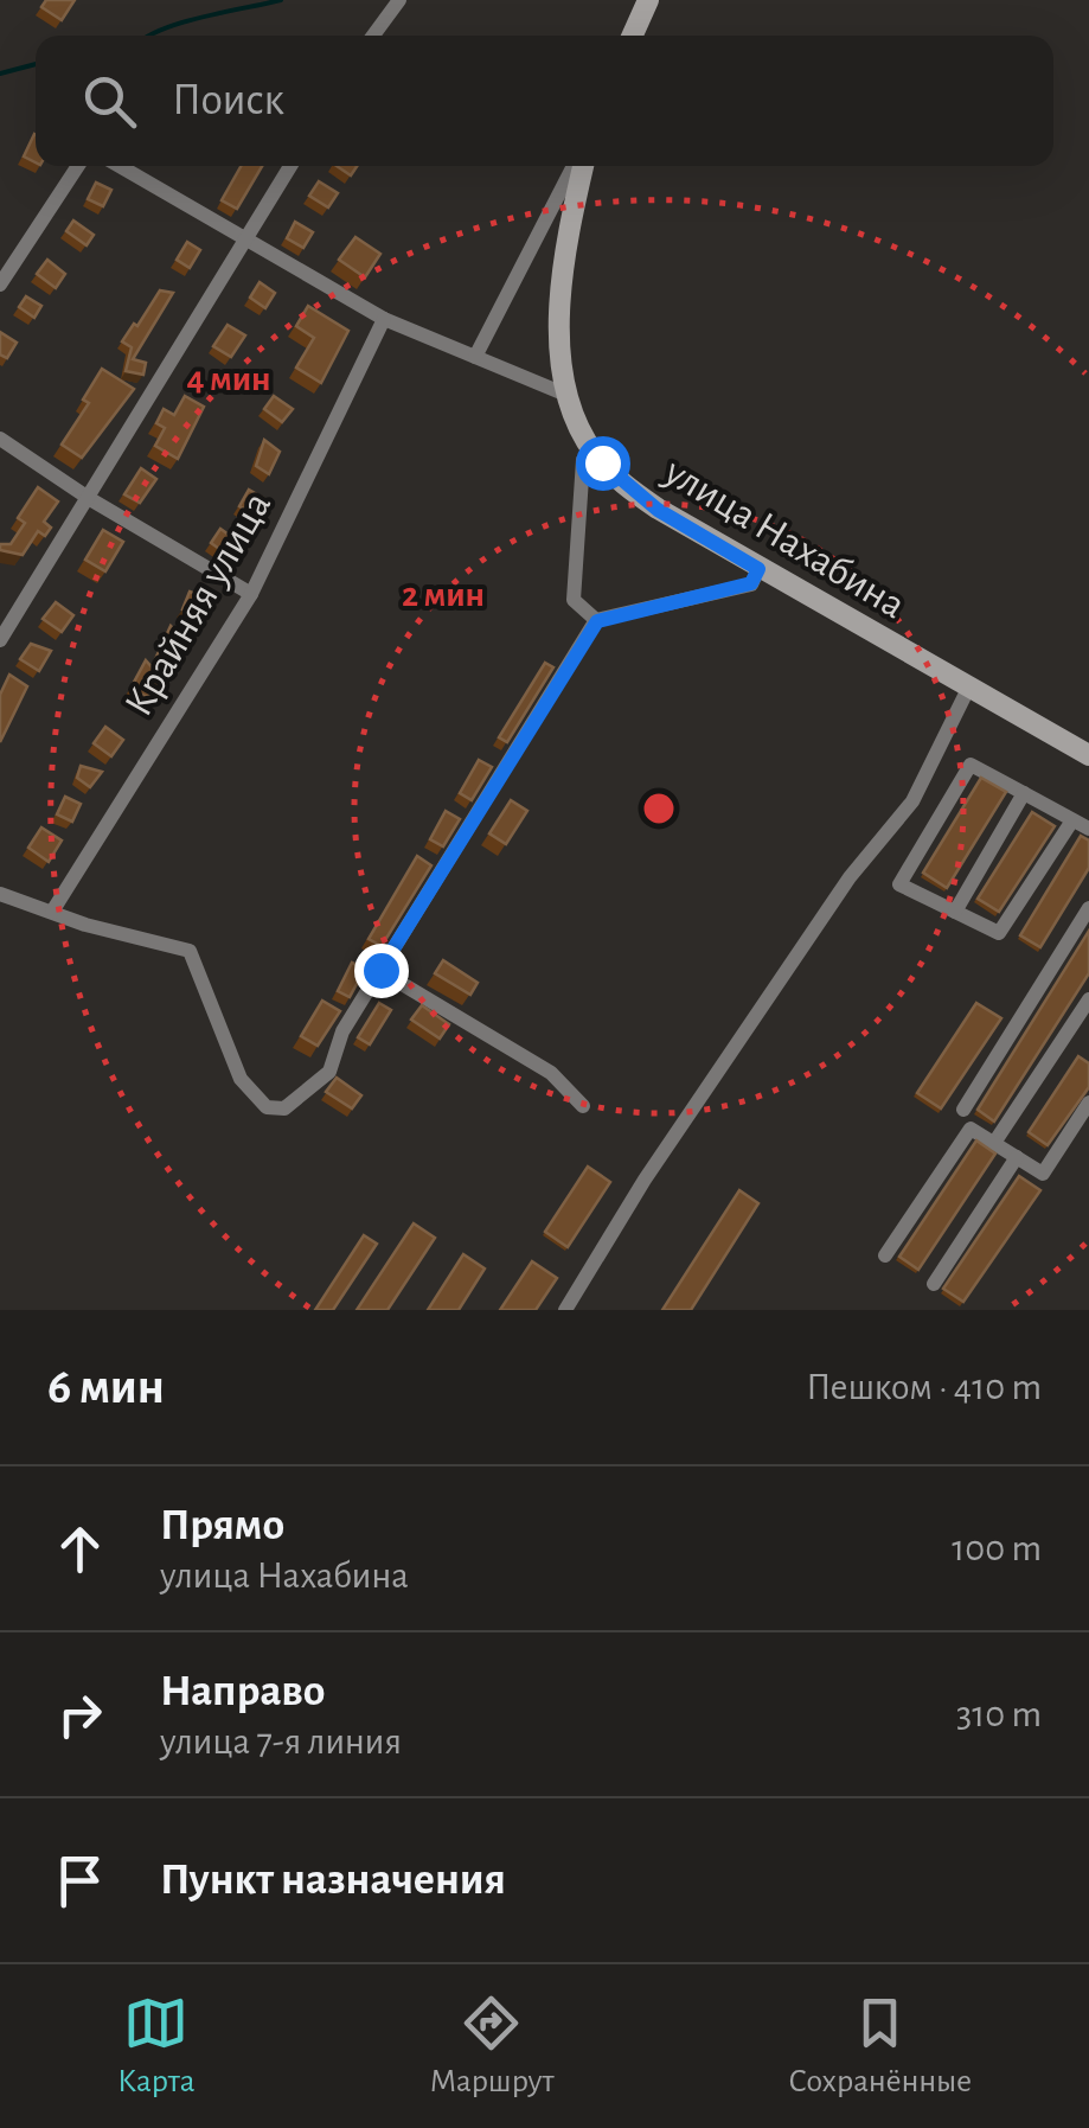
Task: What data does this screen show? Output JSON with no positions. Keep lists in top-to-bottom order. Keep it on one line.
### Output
{"streets":{"main road":["улица Нахабина"],"street":["Крайняя улица"]},"page":{"search":"Поиск","heading":["6 мин","Пешком · 410 m"],"list":[["Прямо","улица Нахабина","100 m"],["Направо","улица 7-я линия","310 m"],"Пункт назначения"],"nav":["Карта","Маршрут","Сохранённые"]},"rings":["4 мин","2 мин"]}
